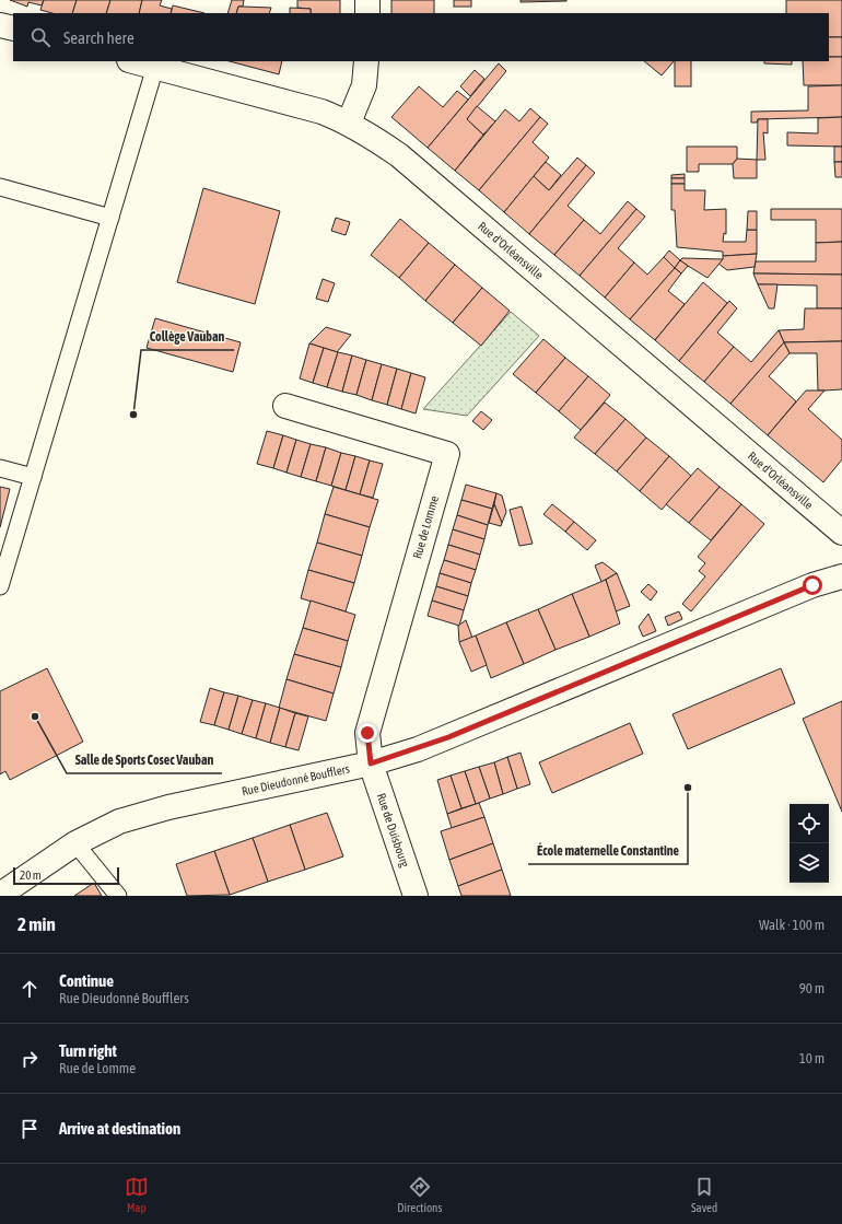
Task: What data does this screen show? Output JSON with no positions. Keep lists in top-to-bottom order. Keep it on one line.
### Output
{"streets":{"street":["Rue d'Orléansville","Rue de Lomme","Rue Dieudonné Boufflers","Rue de Duisbourg"]},"crossings":[["Rue de Lomme","Rue Dieudonné Boufflers"],["Rue de Lomme","Rue de Duisbourg"],["Rue Dieudonné Boufflers","Rue de Duisbourg"]],"places":["Collège Vauban","Salle de Sports Cosec Vauban","École maternelle Constantine"],"scale_bar":"20 m","page":{"search":"Search here","scale":"20 m","heading":["2 min","Walk · 100 m"],"list":[["Continue","Rue Dieudonné Boufflers","90 m"],["Turn right","Rue de Lomme","10 m"],"Arrive at destination"],"nav":["Map","Directions","Saved"]}}
